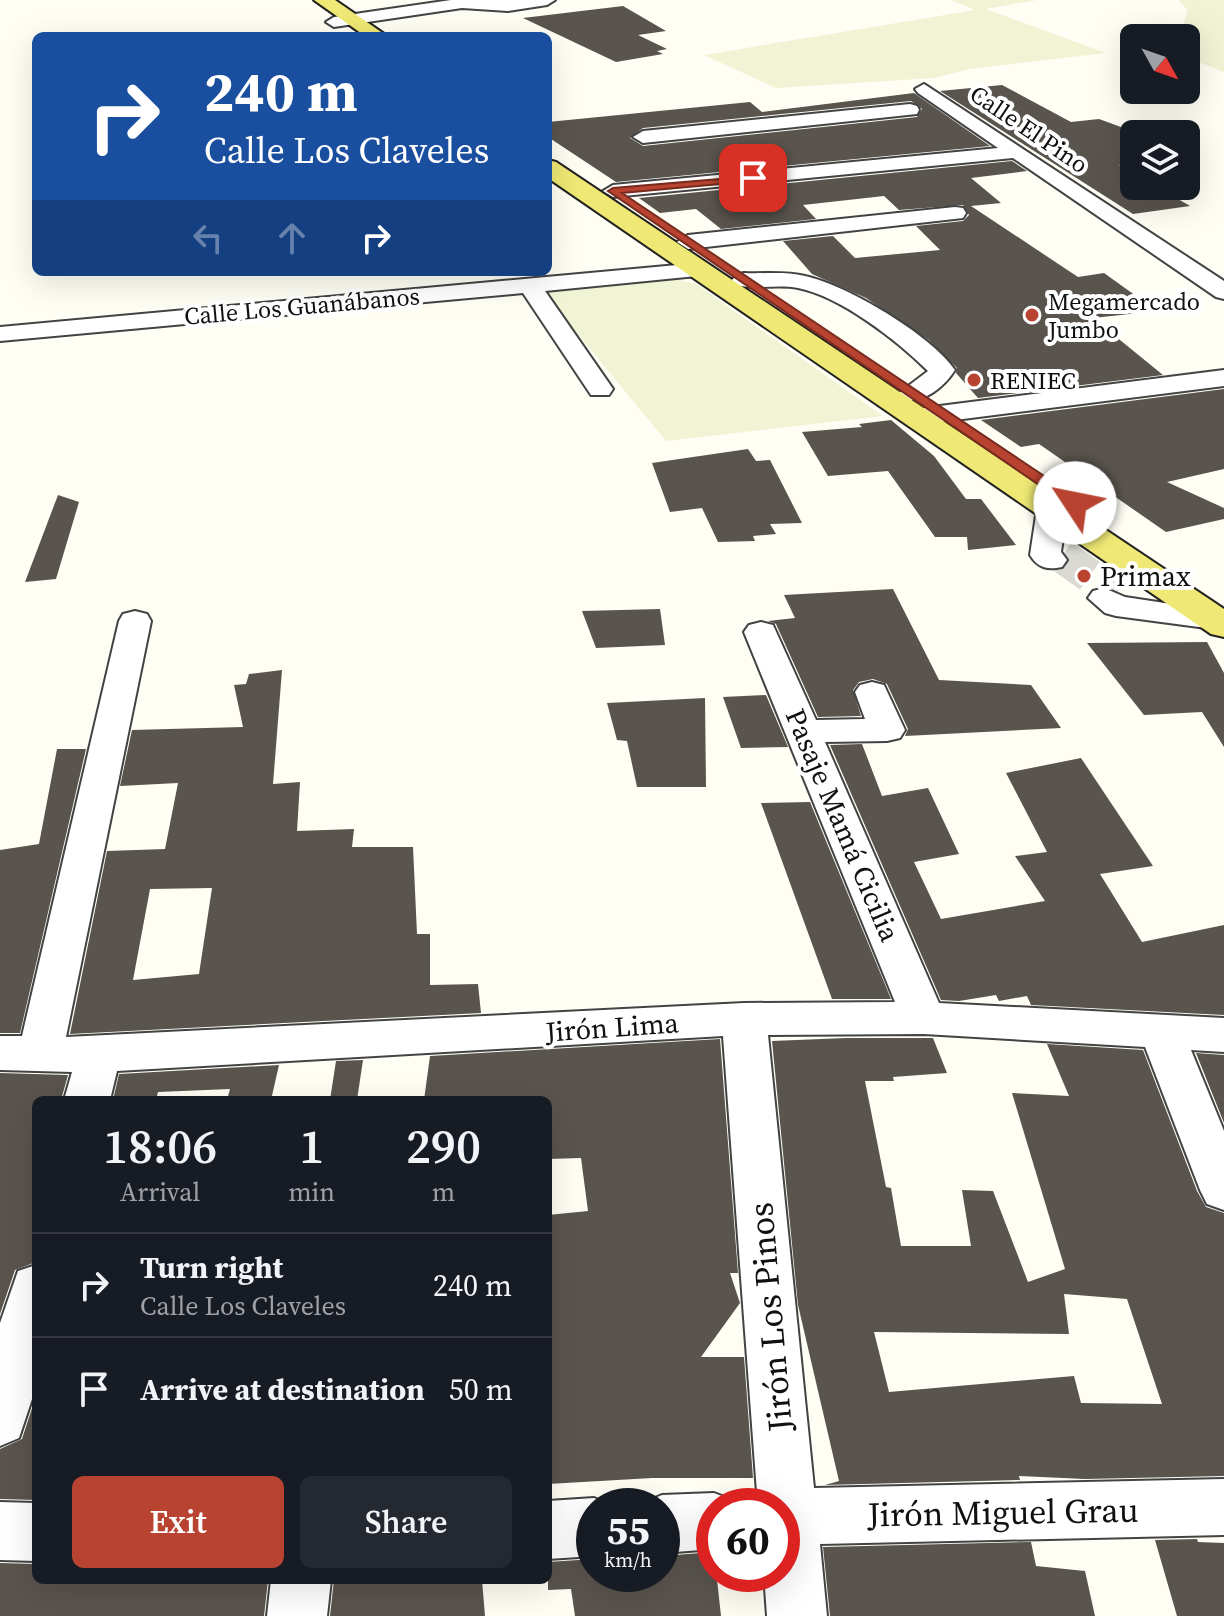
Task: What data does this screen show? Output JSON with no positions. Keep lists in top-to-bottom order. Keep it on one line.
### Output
{"streets":{"street":["Calle El Pino","Calle Los Guanábanos","Pasaje Mamá Cicilia","Jirón Lima","Jirón Los Pinos","Jirón Miguel Grau"]},"crossings":[["Pasaje Mamá Cicilia","Jirón Lima"],["Jirón Lima","Jirón Los Pinos"]],"places":["Megamercado Jumbo","RENIEC","Primax"],"north":"bottom right","page":{"turn":["240 m","Calle Los Claveles"],"eta":["18:06","Arrival","1","min","290","m"],"list":[{"name":"Turn right","note":"Calle Los Claveles","value":"240 m"},{"name":"Arrive at destination","value":"50 m"}],"buttons":["Exit","Share"],"speed":"55 km/h","limit":"60"}}
